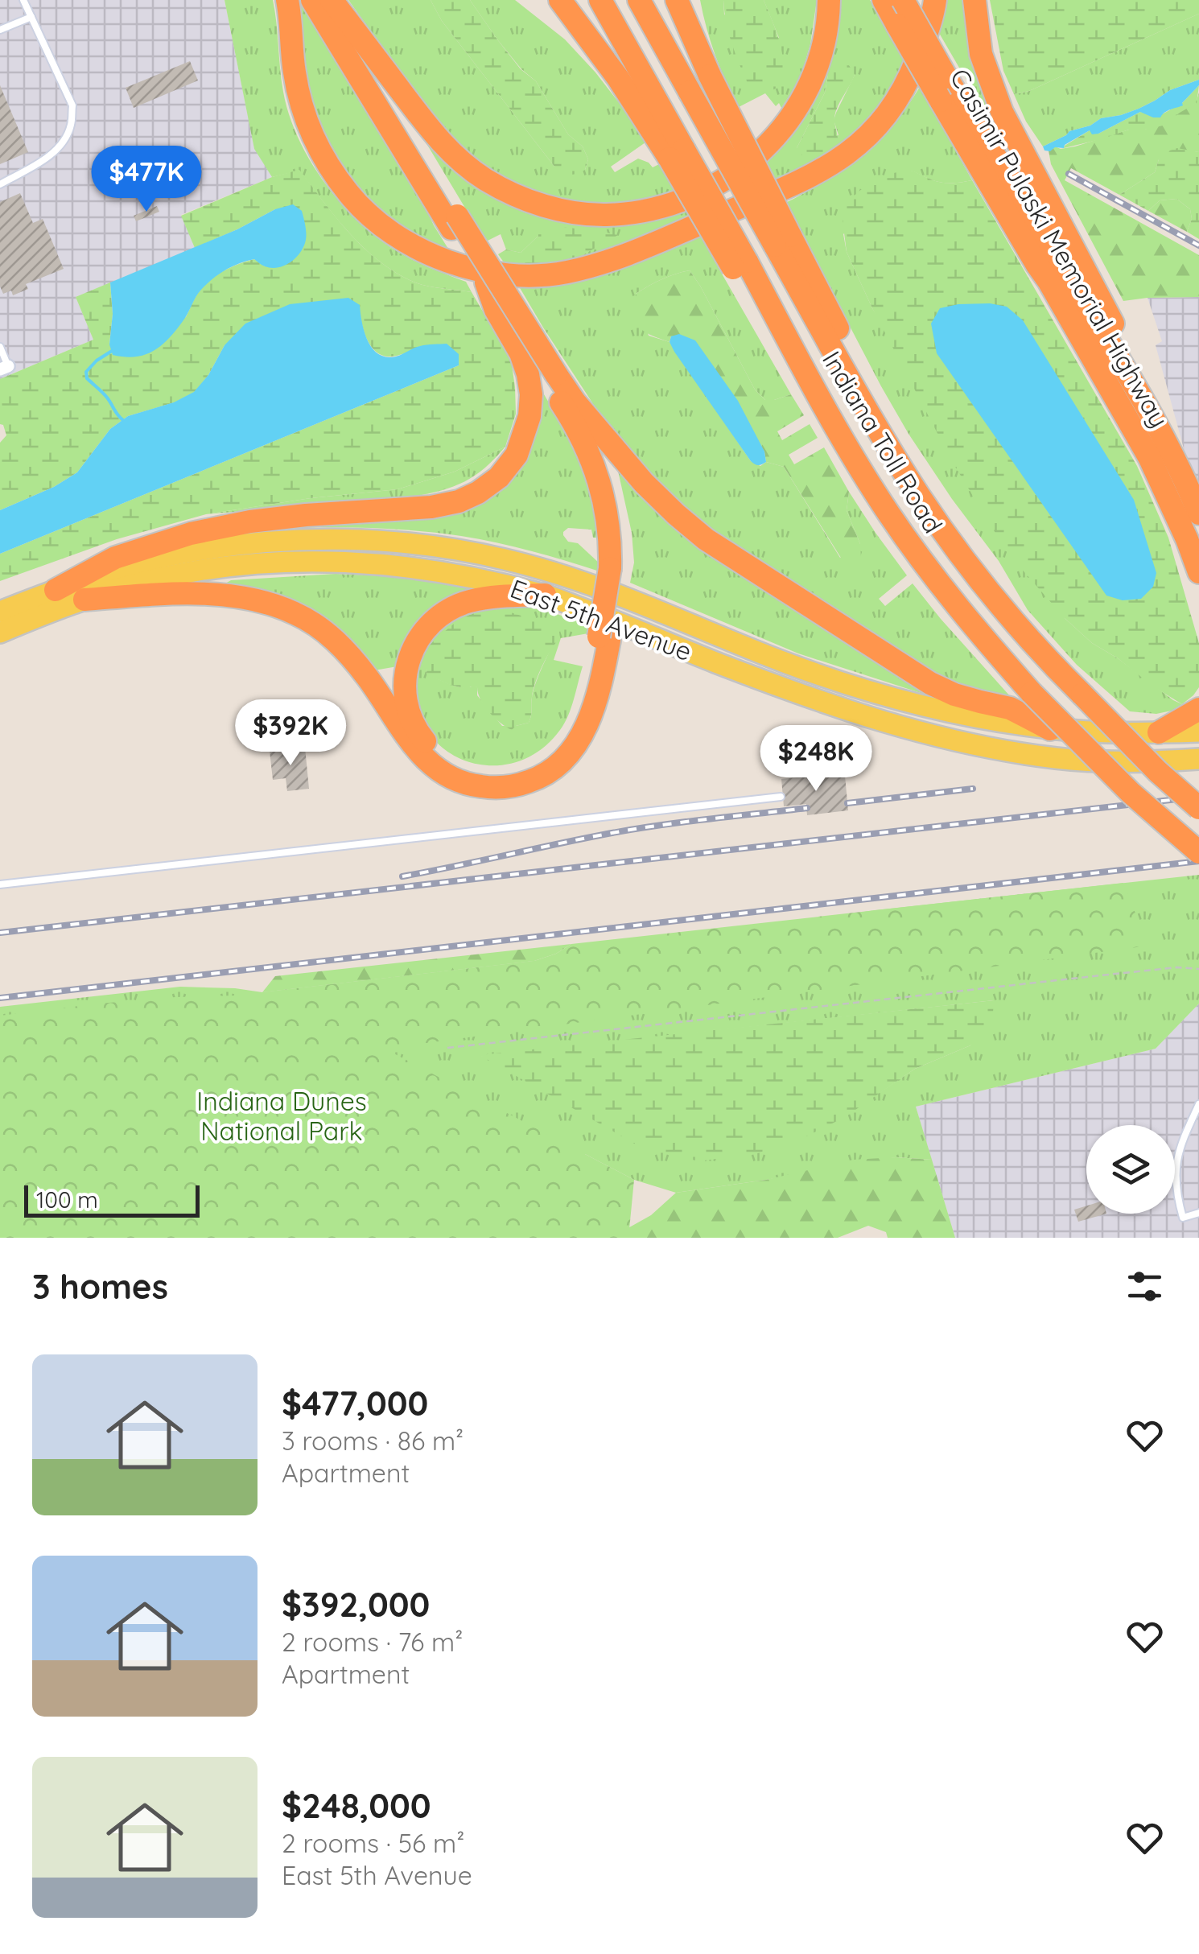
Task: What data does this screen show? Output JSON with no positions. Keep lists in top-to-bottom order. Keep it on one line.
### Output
{"streets":{"highway":["Casimir Pulaski Memorial Highway","Indiana Toll Road"],"main road":["East 5th Avenue"]},"parks":["Indiana Dunes National Park"],"scale_bar":"100 m","page":{"price":["$477K","$392K","$248K"],"scale":"100 m","heading":"3 homes","list":[{"name":"$477,000","note":"3 rooms · 86 m² · Apartment"},{"name":"$392,000","note":"2 rooms · 76 m² · Apartment"},{"name":"$248,000","note":"2 rooms · 56 m² · East 5th Avenue"}]}}
